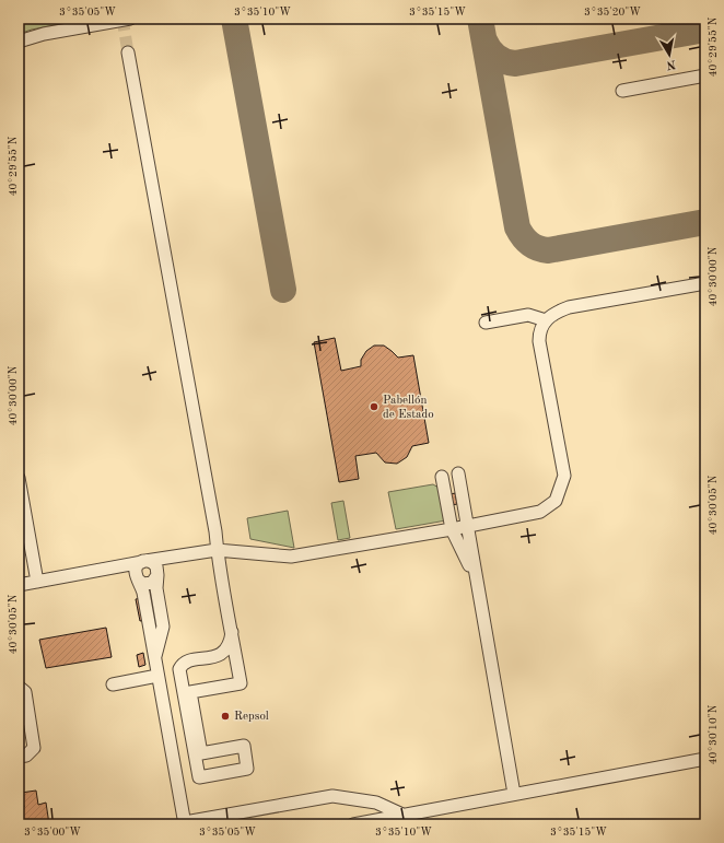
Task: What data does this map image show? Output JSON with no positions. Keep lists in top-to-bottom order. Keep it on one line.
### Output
{"places":["Pabellón de Estado","Repsol"],"north":"bottom","coordinates":["3°35'05\"W","3°35'10\"W","3°35'15\"W","3°35'20\"W","40°29'55\"N","40°30'00\"N","40°30'05\"N","40°30'10\"N","3°35'00\"W"]}
